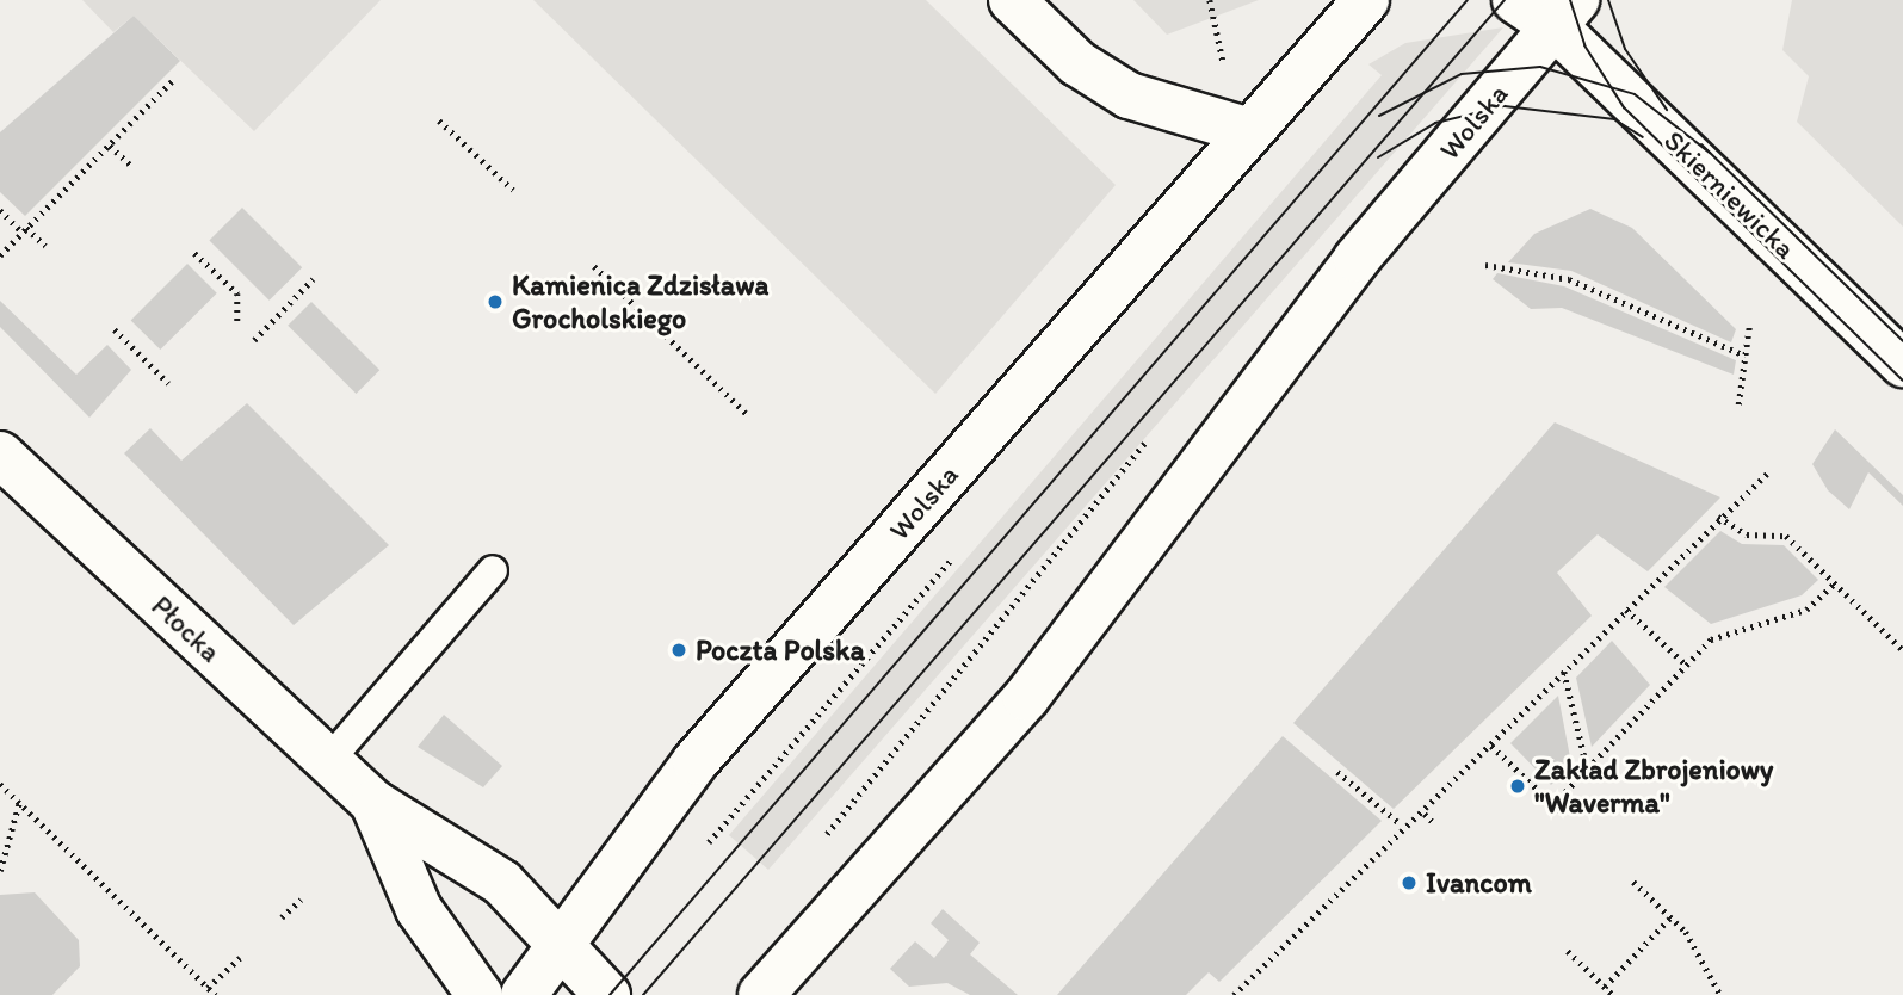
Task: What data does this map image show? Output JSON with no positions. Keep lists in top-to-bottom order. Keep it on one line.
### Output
{"streets":{"main road":["Wolska","Skierniewicka","Płocka"]},"crossings":[["Wolska","Skierniewicka"],["Wolska","Płocka"]],"places":["Kamienica Zdzisława Grocholskiego","Poczta Polska","Zakład Zbrojeniowy \"Waverma\"","Ivancom"]}
